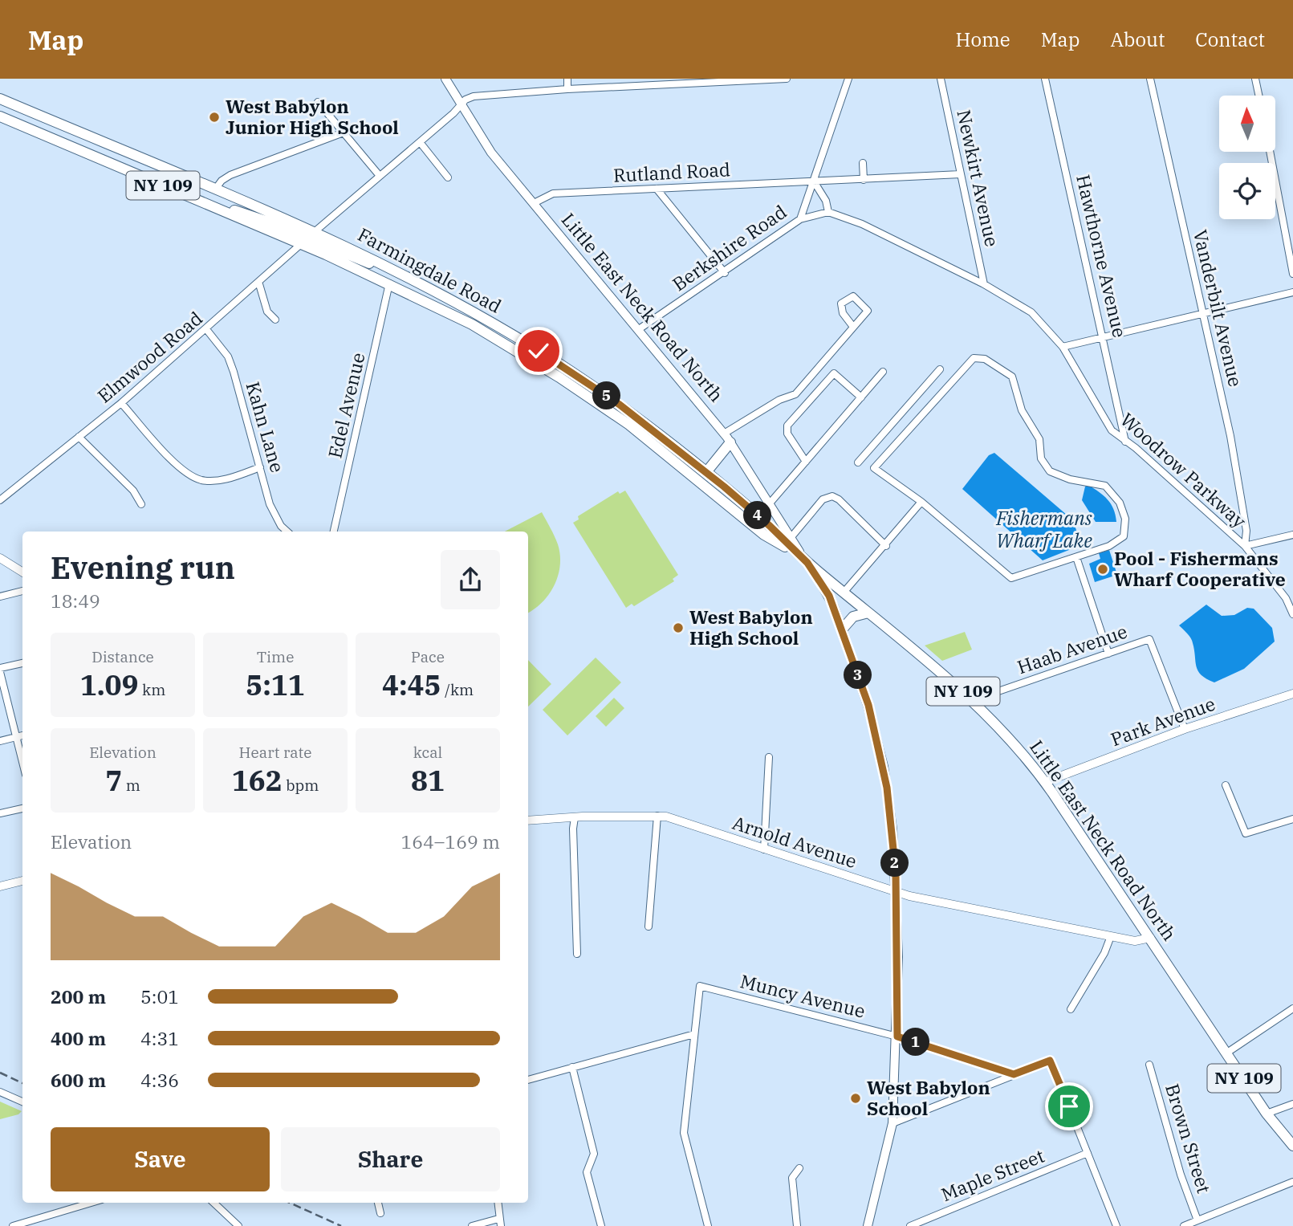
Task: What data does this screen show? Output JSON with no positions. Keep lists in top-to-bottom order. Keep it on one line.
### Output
{"streets":{"main road":["NY 109","Farmingdale Road","Little East Neck Road North"],"street":["Rutland Road","Newkirt Avenue","Berkshire Road","Hawthorne Avenue","Vanderbilt Avenue","Elmwood Road","Edel Avenue","Kahn Lane","Woodrow Parkway","Haab Avenue","Park Avenue","Arnold Avenue","Muncy Avenue","Brown Street","Maple Street"]},"crossings":[["Rutland Road","Newkirt Avenue"],["Rutland Road","Berkshire Road"],["Rutland Road","Little East Neck Road North"],["Newkirt Avenue","Woodrow Parkway"],["NY 109","Farmingdale Road"],["NY 109","Little East Neck Road North"],["NY 109","Elmwood Road"],["Berkshire Road","Little East Neck Road North"],["Hawthorne Avenue","Woodrow Parkway"],["Farmingdale Road","Little East Neck Road North"],["Farmingdale Road","Elmwood Road"],["Farmingdale Road","Edel Avenue"],["Little East Neck Road North","Elmwood Road"],["Little East Neck Road North","Haab Avenue"],["Little East Neck Road North","Park Avenue"],["Little East Neck Road North","Arnold Avenue"],["Little East Neck Road North","Muncy Avenue"],["Vanderbilt Avenue","Woodrow Parkway"],["Elmwood Road","Kahn Lane"],["Haab Avenue","Park Avenue"]],"water":["Fishermans Wharf Lake"],"places":["West Babylon Junior High School","Pool - Fishermans Wharf Cooperative","West Babylon High School","West Babylon School"],"north":"top","page":{"header":"Map","nav":["Home","Map","About","Contact"],"pins":["5","4","3","2","1"],"heading":["Evening run","18:49"],"stats":[["Distance","1.09 km"],["Time","5:11"],["Pace","4:45 /km"],["Elevation","7 m"],["Heart rate","162 bpm"],["kcal","81"]],"chart":["Elevation","164–169 m"],"list":[{"name":"200 m","note":"5:01"},{"name":"400 m","note":"4:31"},{"name":"600 m","note":"4:36"}],"buttons":["Save","Share"]}}
